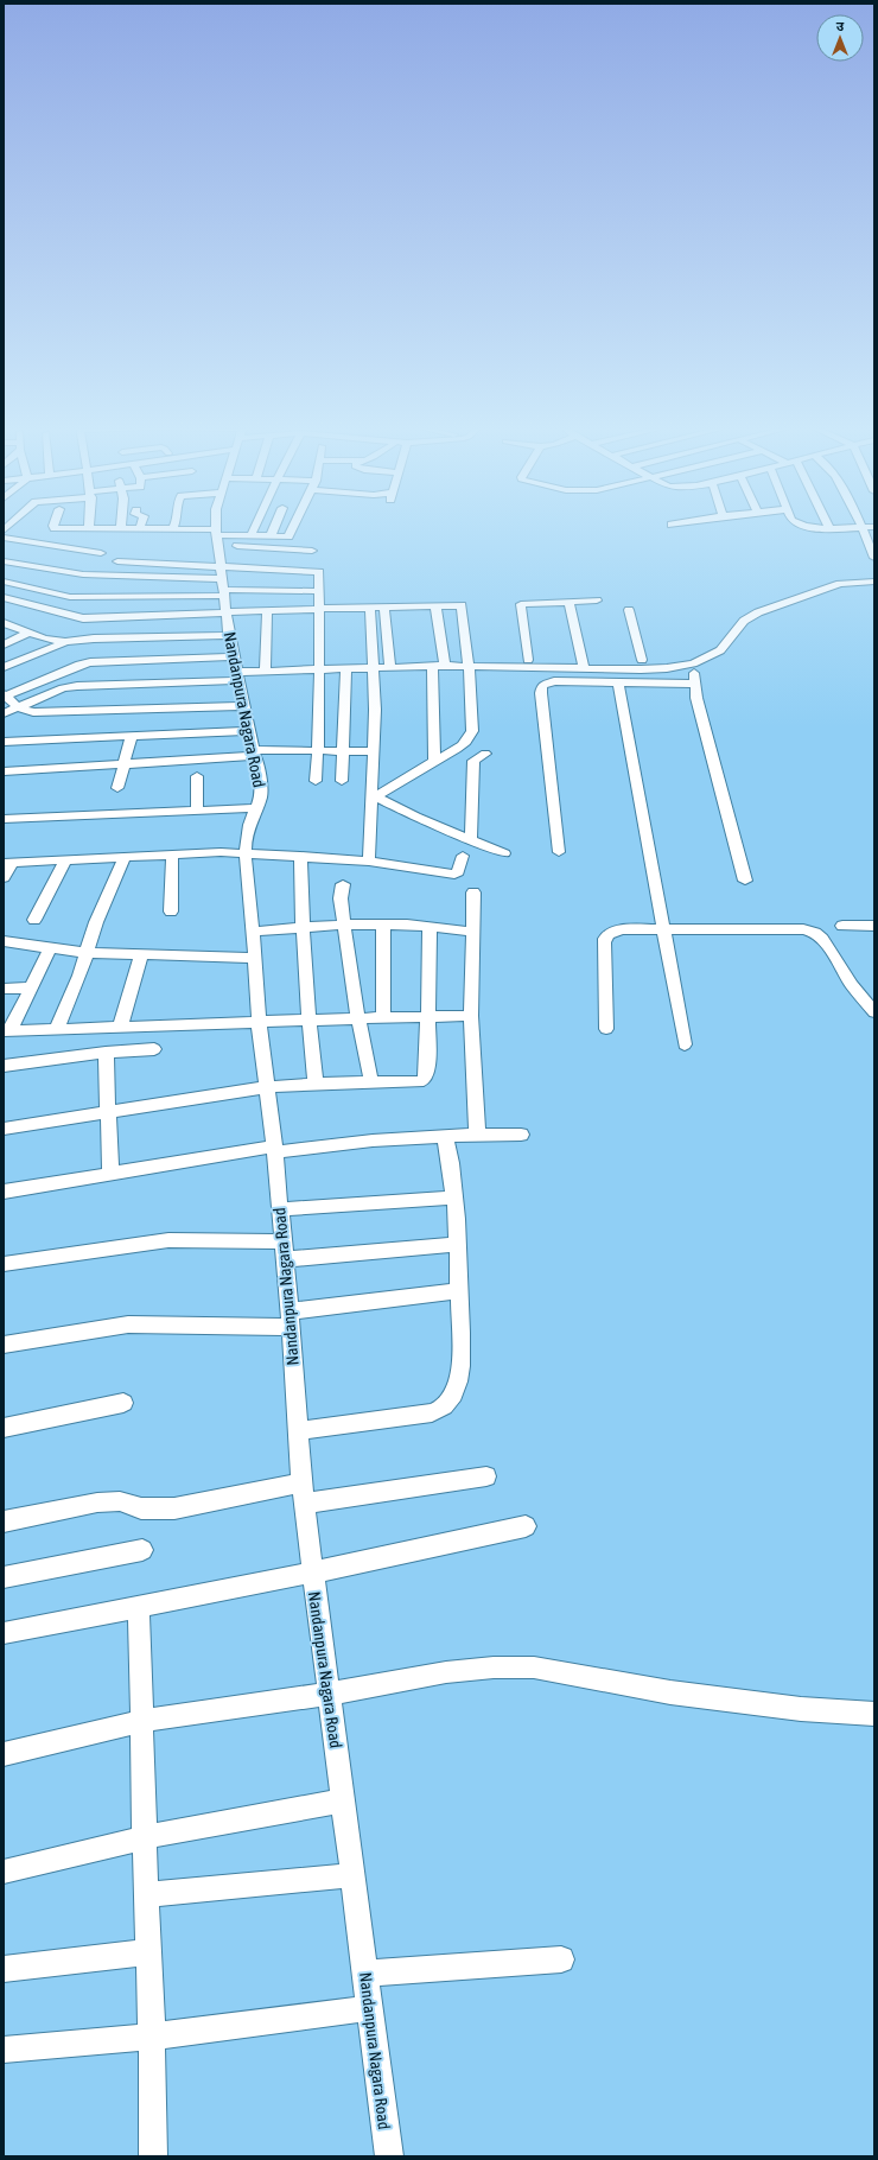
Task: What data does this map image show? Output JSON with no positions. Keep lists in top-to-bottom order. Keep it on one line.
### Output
{"streets":{"street":["Nandanpura Nagara Road"]},"north":"top"}
